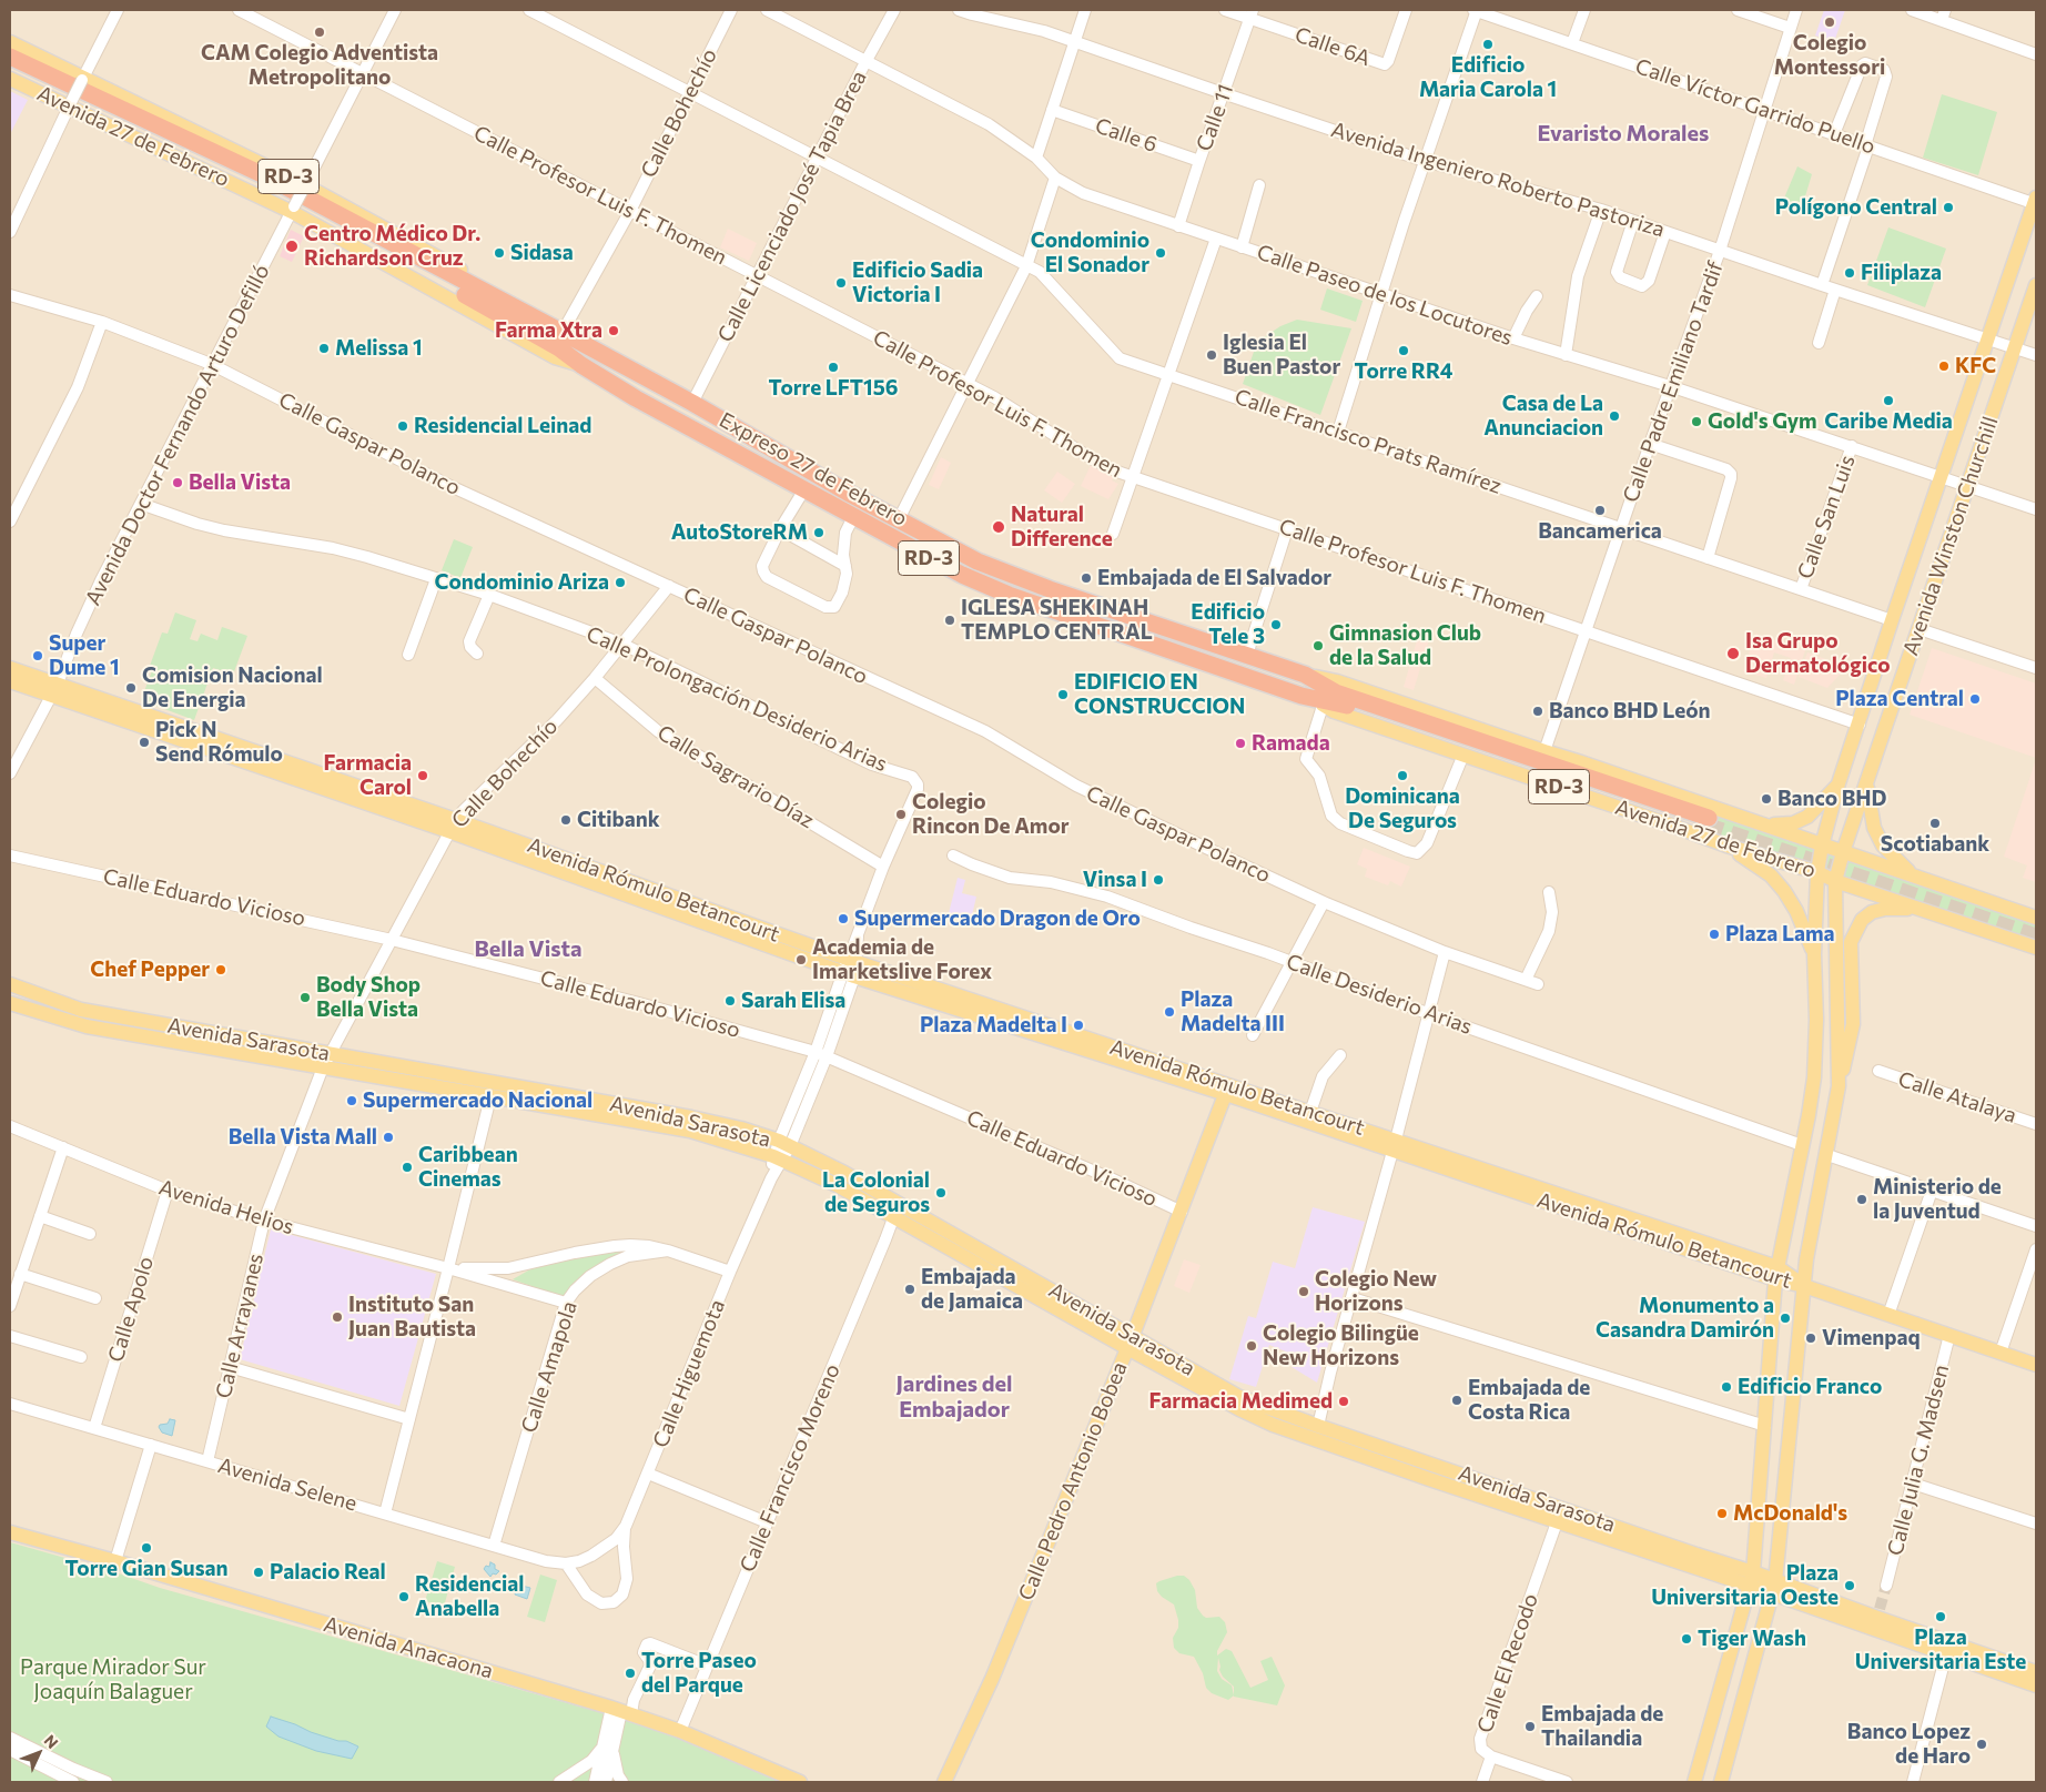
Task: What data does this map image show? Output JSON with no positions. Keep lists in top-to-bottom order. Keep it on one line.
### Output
{"streets":{"highway":["RD-3","Expreso 27 de Febrero"],"main road":["Avenida 27 de Febrero","Avenida Winston Churchill","Avenida Rómulo Betancourt","Avenida Sarasota","Calle Pedro Antonio Bobea","Avenida Anacaona"],"street":["Calle 6A","Calle Víctor Garrido Puello","Calle Bohechío","Calle 11","Calle 6","Avenida Ingeniero Roberto Pastoriza","Calle Profesor Luis F. Thomen","Calle Licenciado José Tapia Brea","Calle Paseo de los Locutores","Calle Padre Emiliano Tardif","Avenida Doctor Fernando Arturo Defilló","Calle Francisco Prats Ramírez","Calle Gaspar Polanco","Calle San Luis","Calle Prolongación Desiderio Arias","Calle Sagrario Díaz","Calle Eduardo Vicioso","Calle Desiderio Arias","Calle Atalaya","Avenida Helios","Calle Apolo","Calle Arrayanes","Calle Amapola","Calle Higuemota","Calle Julia G. Madsen","Calle Francisco Moreno","Avenida Selene","Calle El Recodo"]},"crossings":[["Calle 6A","Calle 11"],["Calle Víctor Garrido Puello","Calle Padre Emiliano Tardif"],["Calle Víctor Garrido Puello","Avenida Winston Churchill"],["Calle Bohechío","Avenida 27 de Febrero"],["Calle Bohechío","Calle Profesor Luis F. Thomen"],["Calle Bohechío","Calle Francisco Prats Ramírez"],["Calle Bohechío","Calle Gaspar Polanco"],["Calle Bohechío","Expreso 27 de Febrero"],["Calle Bohechío","Calle Prolongación Desiderio Arias"],["Calle Bohechío","Calle Sagrario Díaz"],["Calle Bohechío","Avenida Rómulo Betancourt"],["Calle Bohechío","Calle Eduardo Vicioso"],["Calle Bohechío","Avenida Sarasota"],["Calle Bohechío","Calle Arrayanes"],["Calle 11","Calle 6"],["Calle 11","Avenida Ingeniero Roberto Pastoriza"],["Calle 11","Calle Paseo de los Locutores"],["Avenida 27 de Febrero","Calle Padre Emiliano Tardif"],["Avenida 27 de Febrero","Avenida Doctor Fernando Arturo Defilló"],["Avenida 27 de Febrero","Expreso 27 de Febrero"],["Avenida 27 de Febrero","Avenida Winston Churchill"],["RD-3","Expreso 27 de Febrero"],["Avenida Ingeniero Roberto Pastoriza","Calle Padre Emiliano Tardif"],["Avenida Ingeniero Roberto Pastoriza","Avenida Winston Churchill"],["Calle Profesor Luis F. Thomen","Calle Licenciado José Tapia Brea"],["Calle Profesor Luis F. Thomen","Calle Padre Emiliano Tardif"],["Calle Profesor Luis F. Thomen","Avenida Doctor Fernando Arturo Defilló"],["Calle Profesor Luis F. Thomen","Avenida Winston Churchill"],["Calle Licenciado José Tapia Brea","Calle Paseo de los Locutores"],["Calle Licenciado José Tapia Brea","Calle Francisco Prats Ramírez"],["Calle Licenciado José Tapia Brea","Expreso 27 de Febrero"],["Calle Paseo de los Locutores","Calle Padre Emiliano Tardif"],["Calle Paseo de los Locutores","Calle San Luis"],["Calle Paseo de los Locutores","Avenida Winston Churchill"],["Calle Padre Emiliano Tardif","Calle Francisco Prats Ramírez"],["Avenida Doctor Fernando Arturo Defilló","Calle Gaspar Polanco"],["Avenida Doctor Fernando Arturo Defilló","Calle Prolongación Desiderio Arias"],["Avenida Doctor Fernando Arturo Defilló","Avenida Rómulo Betancourt"],["Calle Francisco Prats Ramírez","Calle San Luis"],["Calle Francisco Prats Ramírez","Avenida Winston Churchill"],["Calle Prolongación Desiderio Arias","Calle Higuemota"],["Calle Sagrario Díaz","Calle Higuemota"],["Avenida Rómulo Betancourt","Calle Higuemota"],["Avenida Rómulo Betancourt","Calle Julia G. Madsen"],["Avenida Rómulo Betancourt","Calle Pedro Antonio Bobea"],["Calle Eduardo Vicioso","Calle Higuemota"],["Calle Eduardo Vicioso","Calle Pedro Antonio Bobea"],["Avenida Sarasota","Calle Arrayanes"],["Avenida Sarasota","Calle Higuemota"],["Avenida Sarasota","Calle Francisco Moreno"],["Avenida Sarasota","Calle Pedro Antonio Bobea"],["Avenida Sarasota","Calle El Recodo"],["Avenida Helios","Calle Apolo"],["Avenida Helios","Calle Arrayanes"],["Avenida Helios","Calle Amapola"],["Avenida Helios","Calle Higuemota"],["Calle Apolo","Avenida Selene"],["Calle Arrayanes","Avenida Selene"],["Calle Amapola","Avenida Selene"],["Calle Higuemota","Avenida Selene"],["Calle Francisco Moreno","Avenida Anacaona"]],"districts":["Evaristo Morales","Bella Vista","Jardines del Embajador"],"parks":["Parque Mirador Sur Joaquín Balaguer"],"places":["Colegio Montessori","CAM Colegio Adventista Metropolitano","Edificio Maria Carola 1","Polígono Central","Centro Médico Dr. Richardson Cruz","Sidasa","Condominio El Sonador","Filiplaza","Edificio Sadia Victoria I","Farma Xtra","Melissa 1","Torre RR4","Iglesia El Buen Pastor","KFC","Torre LFT156","Caribe Media","Casa de La Anunciacion","Gold's Gym","Residencial Leinad","Bella Vista","Bancamerica","Natural Difference","AutoStoreRM","Embajada de El Salvador","Condominio Ariza","IGLESA SHEKINAH TEMPLO CENTRAL","Edificio Tele 3","Gimnasion Club de la Salud","Isa Grupo Dermatológico","Super Dume 1","Comision Nacional De Energia","EDIFICIO EN CONSTRUCCION","Plaza Central","Banco BHD León","Pick N Send Rómulo","Ramada","Farmacia Carol","Dominicana De Seguros","Banco BHD","Colegio Rincon De Amor","Citibank","Scotiabank","Vinsa I","Supermercado Dragon de Oro","Plaza Lama","Academia de Imarketslive Forex","Chef Pepper","Body Shop Bella Vista","Sarah Elisa","Plaza Madelta III","Plaza Madelta I","Supermercado Nacional","Bella Vista Mall","Caribbean Cinemas","La Colonial de Seguros","Ministerio de la Juventud","Embajada de Jamaica","Colegio New Horizons","Instituto San Juan Bautista","Monumento a Casandra Damirón","Vimenpaq","Colegio Bilingüe New Horizons","Edificio Franco","Embajada de Costa Rica","Farmacia Medimed","McDonald's","Torre Gian Susan","Palacio Real","Plaza Universitaria Oeste","Residencial Anabella","Plaza Universitaria Este","Tiger Wash","Torre Paseo del Parque","Embajada de Thailandia","Banco Lopez de Haro"],"north":"top right"}
